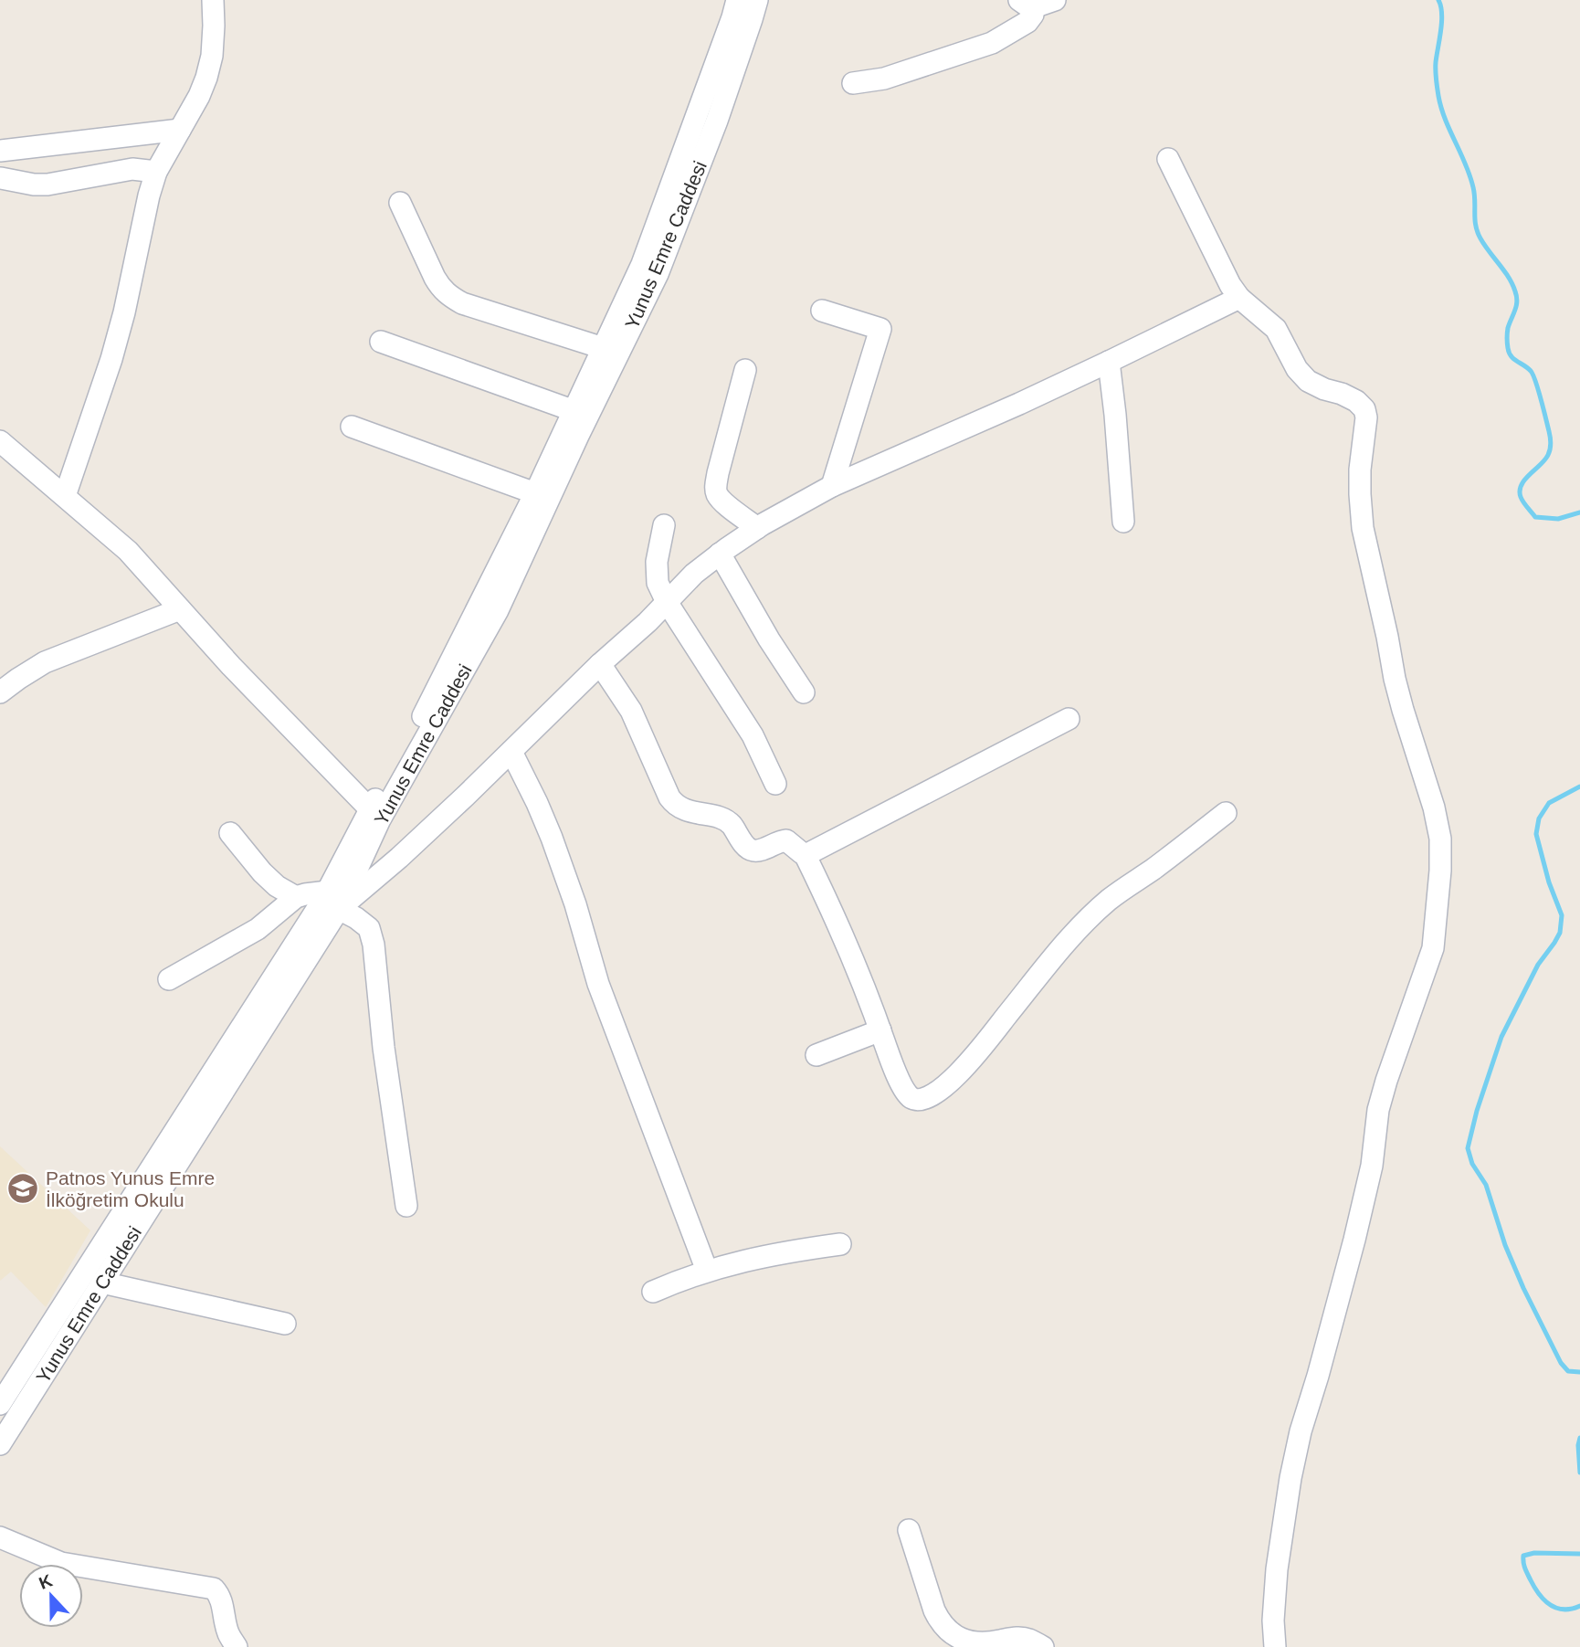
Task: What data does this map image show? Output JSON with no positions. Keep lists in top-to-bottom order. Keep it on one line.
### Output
{"streets":{"street":["Yunus Emre Caddesi"]},"places":{"school or university":["Patnos Yunus Emre İlköğretim Okulu"]},"north":"top"}
